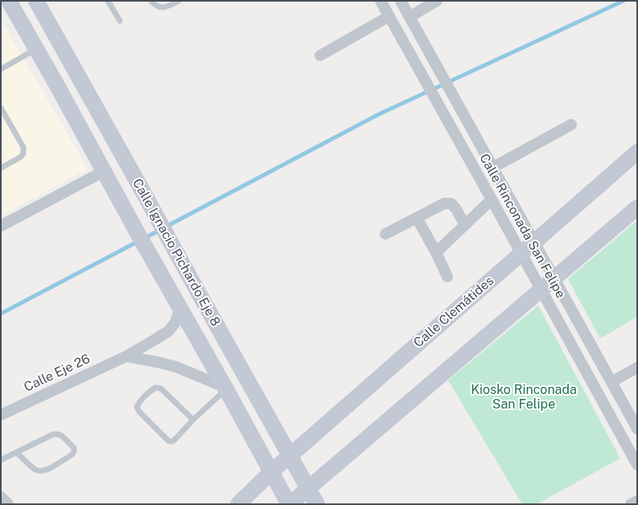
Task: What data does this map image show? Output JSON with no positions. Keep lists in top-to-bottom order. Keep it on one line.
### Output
{"streets":{"main road":["Calle Ignacio Pichardo Eje 8","Calle Clemátides"],"street":["Calle Rinconada San Felipe","Calle Eje 26"]},"crossings":[["Calle Rinconada San Felipe","Calle Clemátides"],["Calle Ignacio Pichardo Eje 8","Calle Clemátides"],["Calle Ignacio Pichardo Eje 8","Calle Eje 26"]],"parks":["Kiosko Rinconada San Felipe"]}
